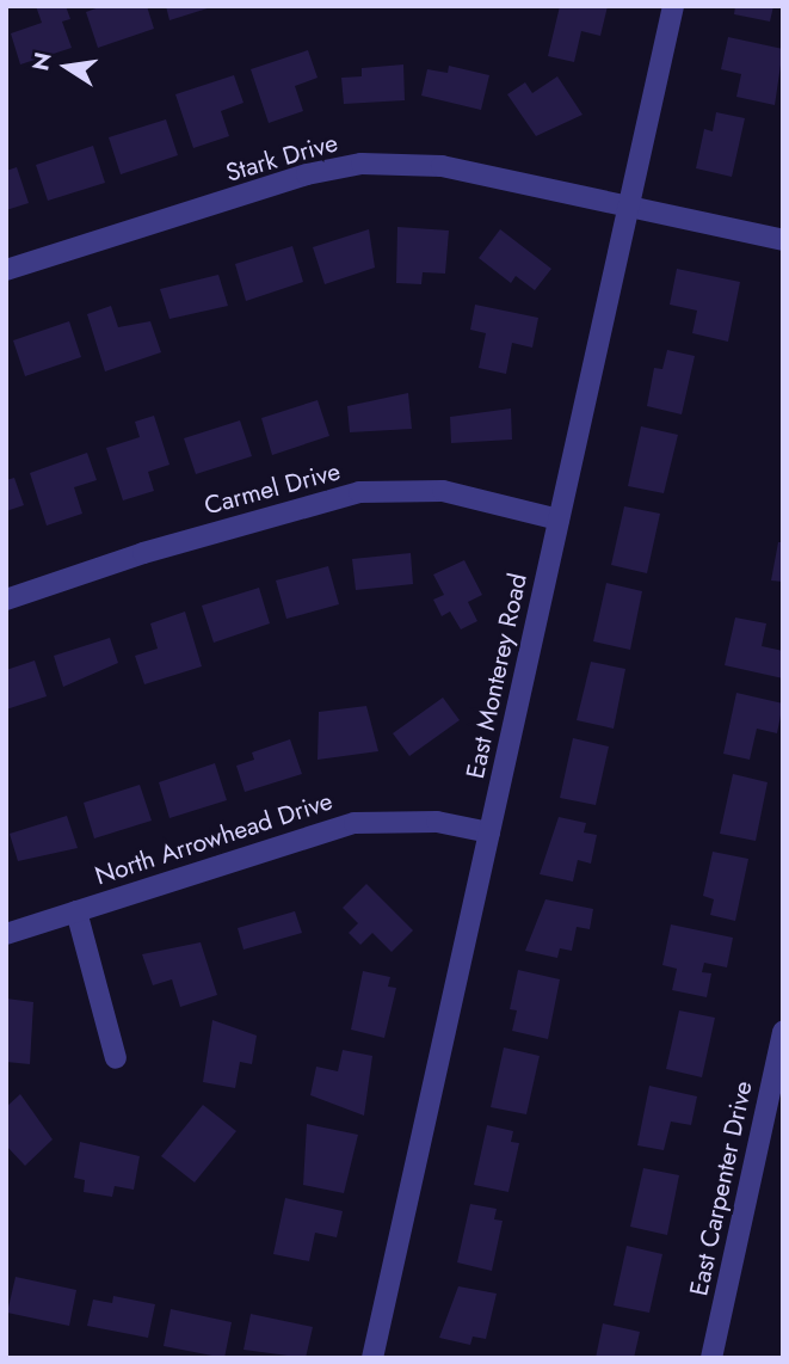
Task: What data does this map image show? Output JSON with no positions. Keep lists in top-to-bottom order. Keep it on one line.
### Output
{"streets":{"street":["Stark Drive","Carmel Drive","East Monterey Road","North Arrowhead Drive","East Carpenter Drive"]},"crossings":[["Stark Drive","East Monterey Road"],["Carmel Drive","East Monterey Road"],["East Monterey Road","North Arrowhead Drive"]],"north":"left"}
